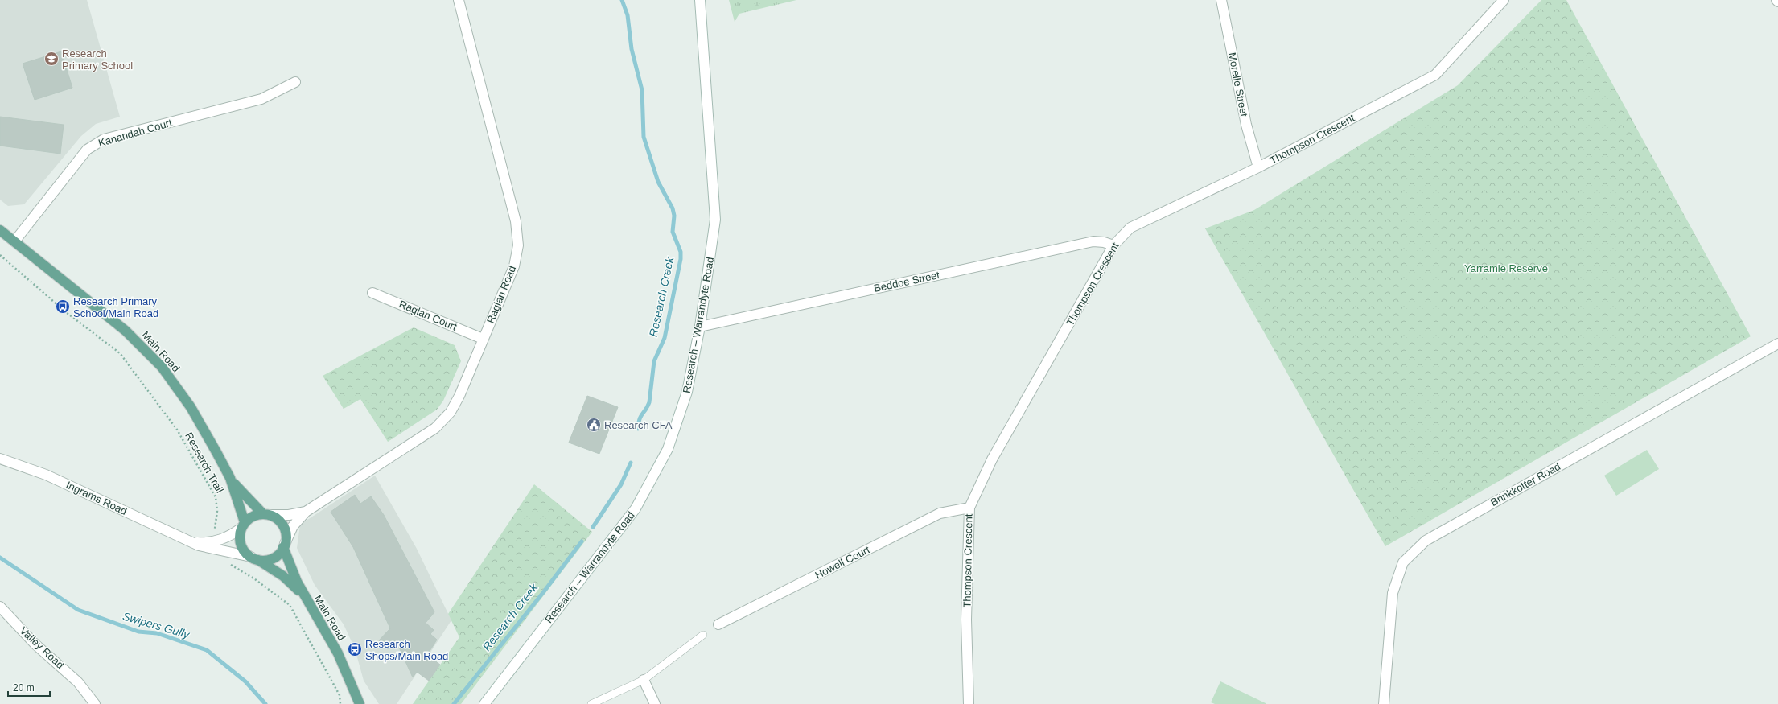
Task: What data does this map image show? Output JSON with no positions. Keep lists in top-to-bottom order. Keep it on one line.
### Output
{"streets":{"main road":["Main Road"],"street":["Morelle Street","Kanandah Court","Thompson Crescent","Beddoe Street","Raglan Road","Raglan Court","Research – Warrandyte Road","Brinkkotter Road","Ingrams Road","Howell Court","Valley Road"],"path":["Research Trail"]},"crossings":[["Morelle Street","Thompson Crescent"],["Kanandah Court","Main Road"],["Thompson Crescent","Beddoe Street"],["Thompson Crescent","Howell Court"],["Beddoe Street","Research – Warrandyte Road"],["Raglan Road","Raglan Court"],["Raglan Road","Main Road"],["Raglan Road","Ingrams Road"],["Main Road","Ingrams Road"],["Research Trail","Ingrams Road"]],"water":["Research Creek","Swipers Gully"],"parks":["Yarramie Reserve"],"places":{"school or university":["Research Primary School"],"bus stop":["Research Primary School/Main Road","Research Shops/Main Road"],"public building":["Research CFA"]},"scale_bar":"20 m"}
